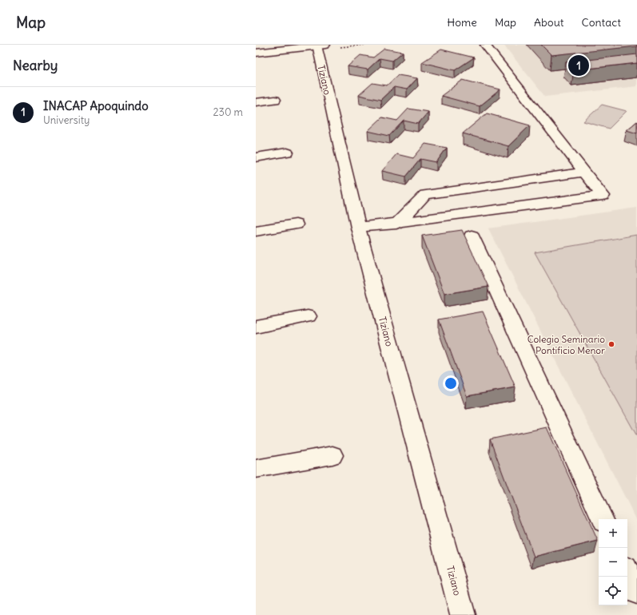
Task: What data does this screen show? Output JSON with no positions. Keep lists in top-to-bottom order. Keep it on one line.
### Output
{"streets":{"street":["Tiziano"]},"places":["Colegio Seminario Pontificio Menor"],"page":{"header":"Map","nav":["Home","Map","About","Contact"],"heading":"Nearby","pins":"1","list":[{"mark":"1","name":"INACAP Apoquindo","note":"University","value":"230 m"}],"map_buttons":["+","−"]}}
